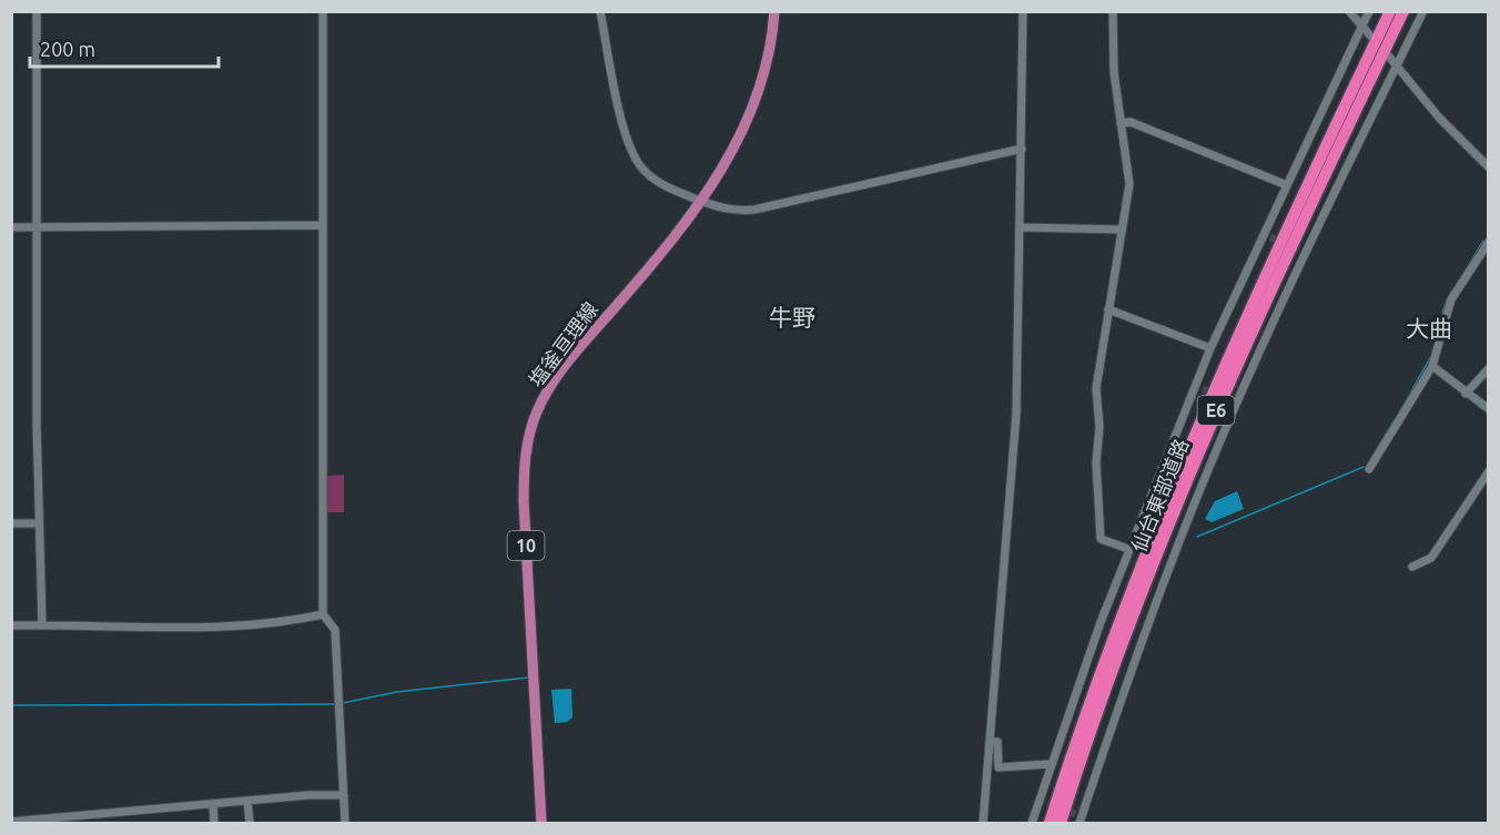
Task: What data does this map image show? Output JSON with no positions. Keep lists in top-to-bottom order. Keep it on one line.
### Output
{"streets":{"highway":["E6","仙台東部道路"],"main road":["塩釜亘理線","10"]},"districts":["牛野","大曲"],"scale_bar":"200 m"}
